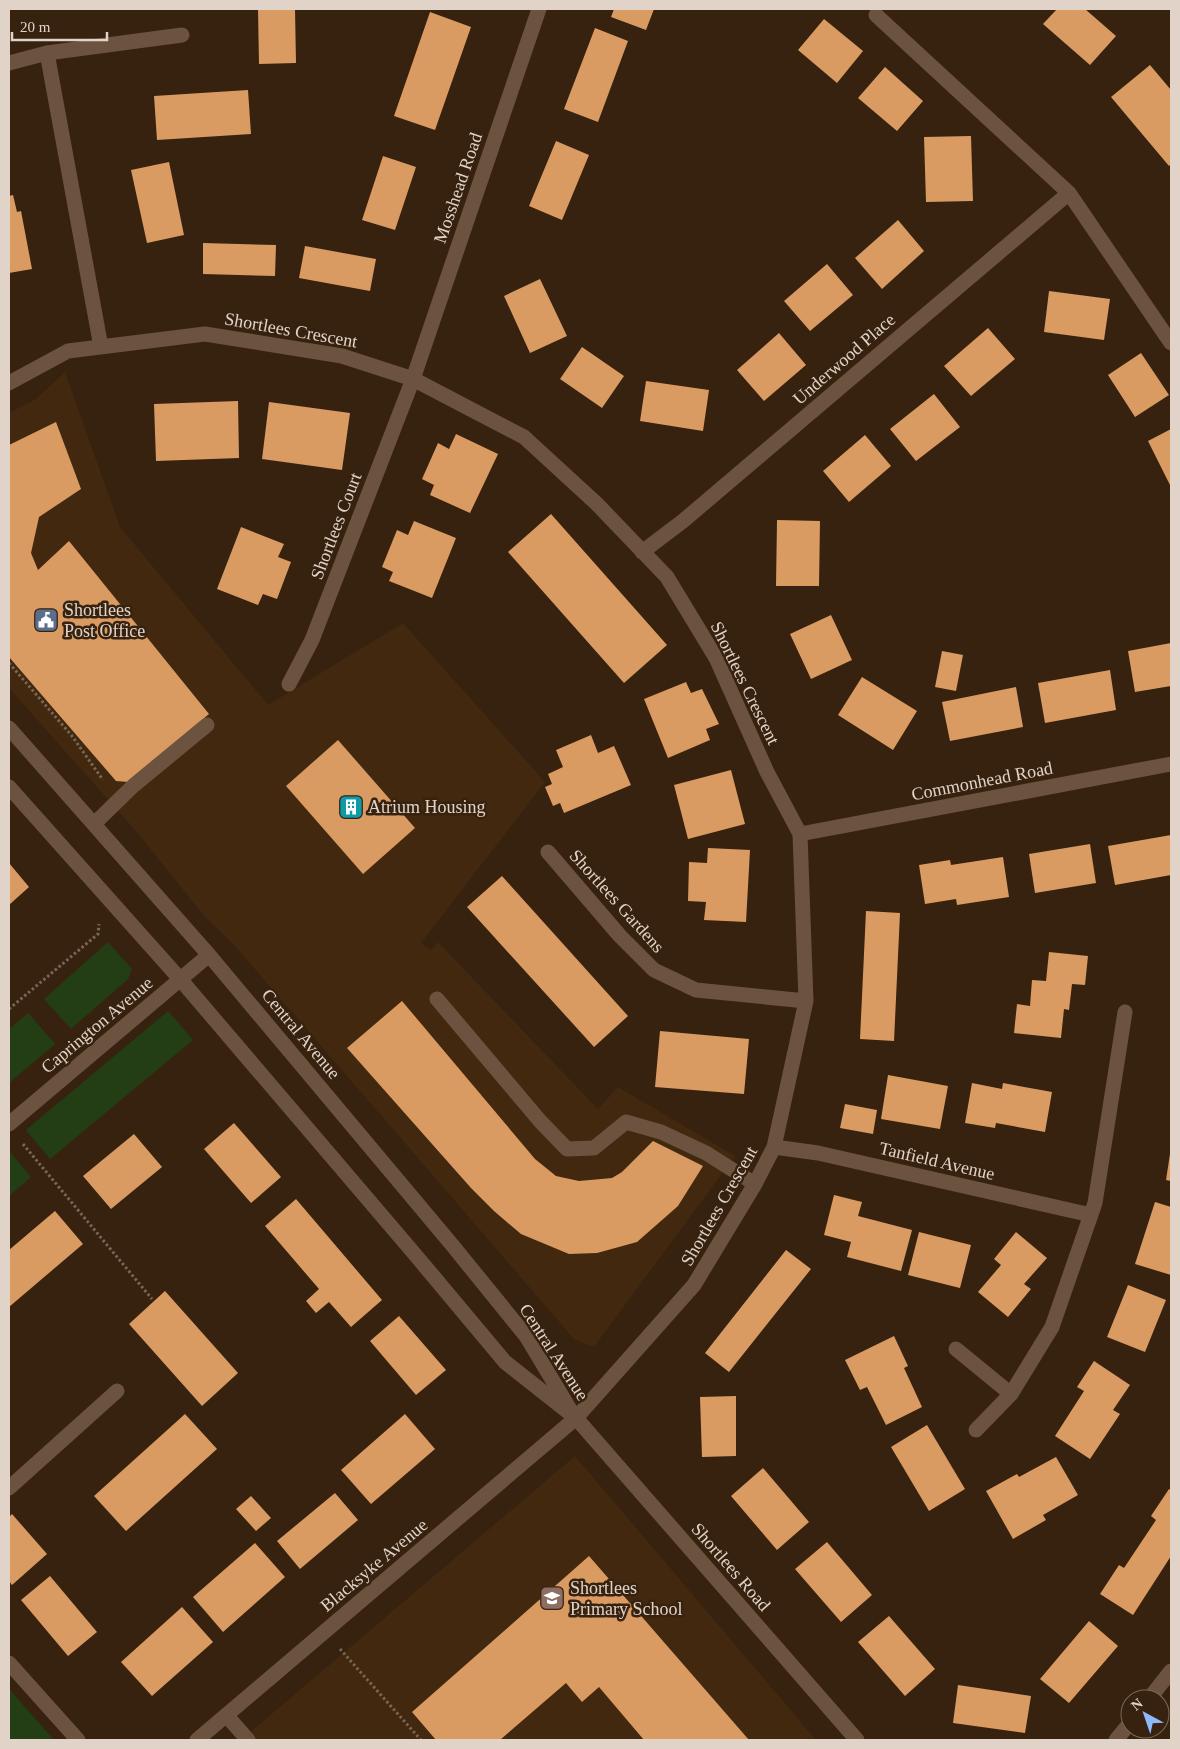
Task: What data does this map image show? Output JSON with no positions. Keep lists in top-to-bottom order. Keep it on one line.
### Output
{"streets":{"street":["Mosshead Road","Shortlees Crescent","Underwood Place","Shortlees Court","Commonhead Road","Shortlees Gardens","Caprington Avenue","Central Avenue","Tanfield Avenue","Blacksyke Avenue","Shortlees Road"]},"crossings":[["Mosshead Road","Shortlees Crescent"],["Mosshead Road","Shortlees Court"],["Shortlees Crescent","Underwood Place"],["Shortlees Crescent","Shortlees Court"],["Shortlees Crescent","Commonhead Road"],["Shortlees Crescent","Shortlees Gardens"],["Shortlees Crescent","Central Avenue"],["Shortlees Crescent","Tanfield Avenue"],["Shortlees Crescent","Blacksyke Avenue"],["Shortlees Crescent","Shortlees Road"],["Caprington Avenue","Central Avenue"],["Central Avenue","Blacksyke Avenue"],["Central Avenue","Shortlees Road"],["Blacksyke Avenue","Shortlees Road"]],"places":{"public building":["Shortlees Post Office"],"building":["Atrium Housing"],"school or university":["Shortlees Primary School"]},"scale_bar":"20 m","north":"top left"}
